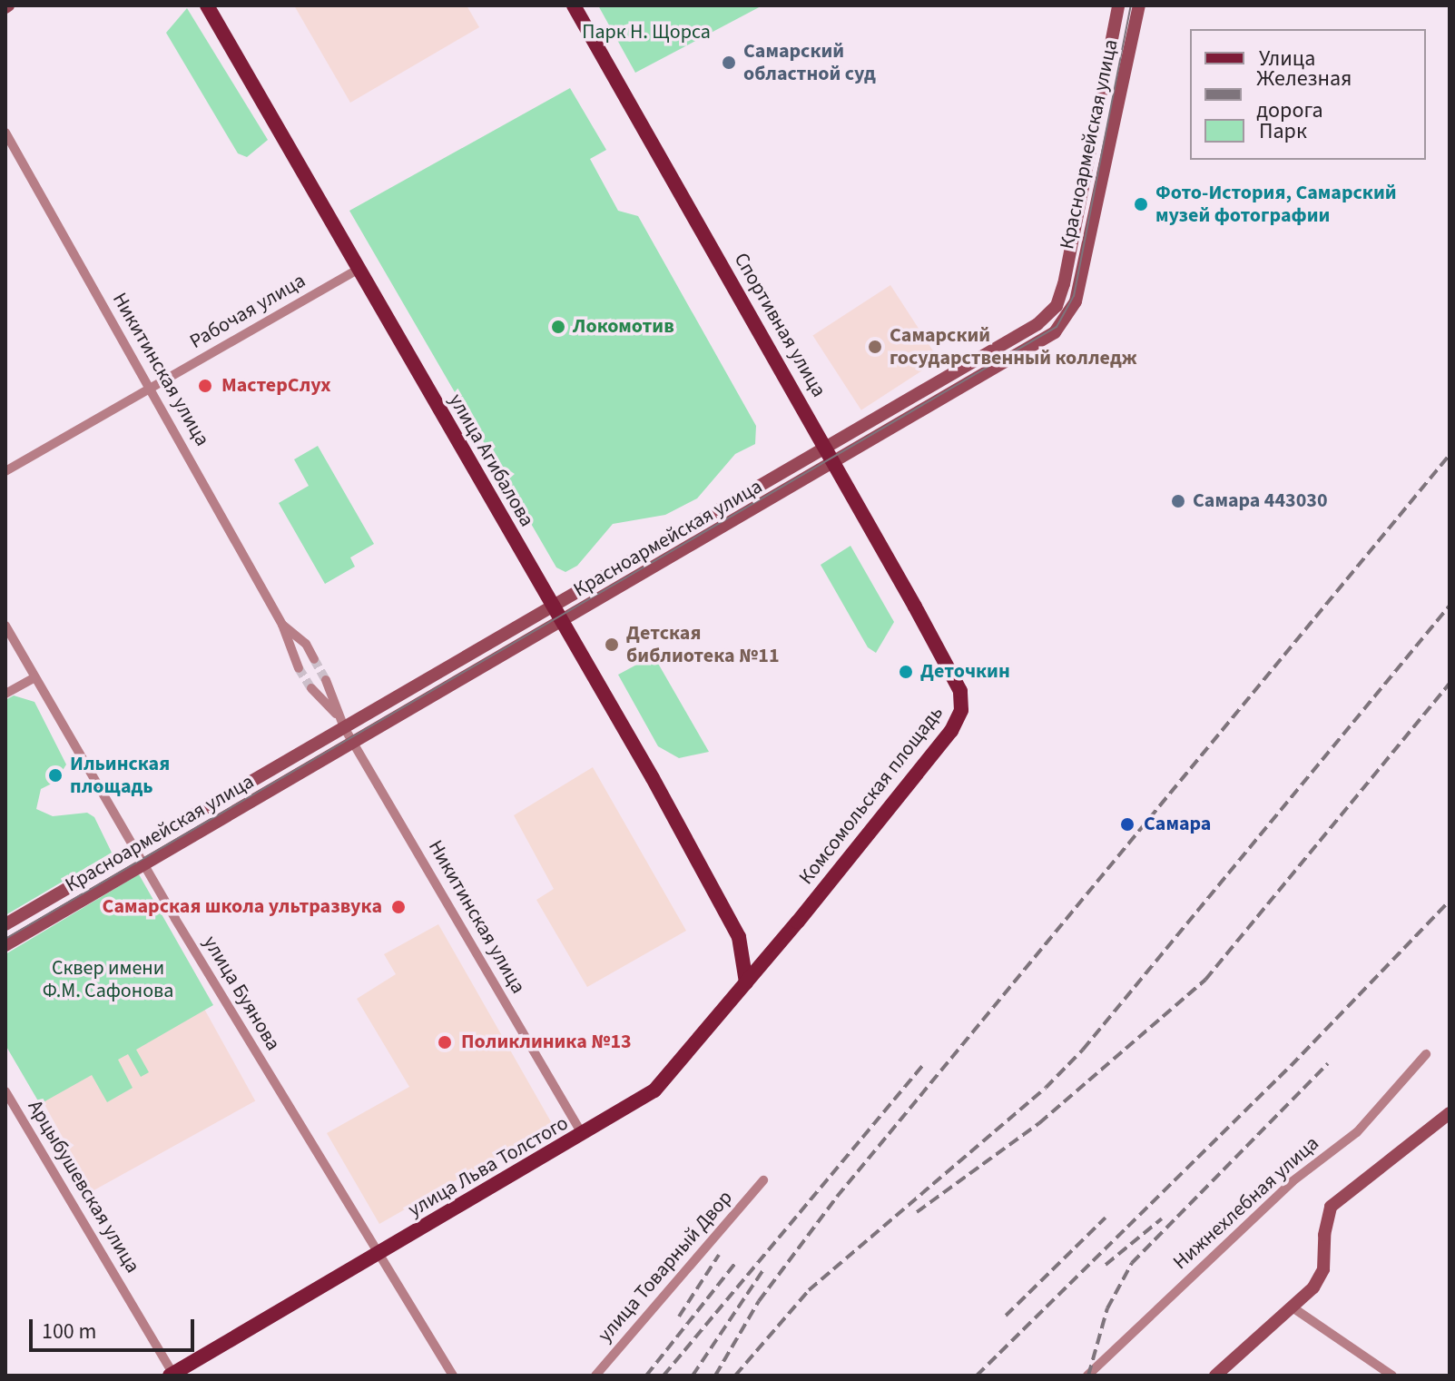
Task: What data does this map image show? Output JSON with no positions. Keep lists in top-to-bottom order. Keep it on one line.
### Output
{"streets":{"main road":["Красноармейская улица","Спортивная улица","улица Агибалова","Комсомольская площадь","улица Льва Толстого"],"street":["Рабочая улица","Никитинская улица","улица Буянова","Арцыбушевская улица","Нижнехлебная улица","улица Товарный Двор"]},"crossings":[["Красноармейская улица","Спортивная улица"],["Красноармейская улица","Никитинская улица"],["Красноармейская улица","улица Агибалова"],["Красноармейская улица","улица Буянова"],["Рабочая улица","Никитинская улица"],["Рабочая улица","улица Агибалова"],["Спортивная улица","Комсомольская площадь"],["Никитинская улица","улица Льва Толстого"],["улица Агибалова","улица Льва Толстого"],["Комсомольская площадь","улица Льва Толстого"],["улица Буянова","улица Льва Толстого"],["улица Льва Толстого","Арцыбушевская улица"]],"parks":["Парк Н. Щорса","Cквер имени Ф.М. Сафонова"],"places":["Самарский областной суд","Фото-История, Самарский музей фотографии","Локомотив","Самарский государственный колледж","МастерСлух","Самара 443030","Детская библиотека №11","Деточкин","Ильинская площадь","Самара","Самарская школа ультразвука","Поликлиника №13"],"legend":["Улица","Железная дорога","Парк"],"scale_bar":"100 m"}
